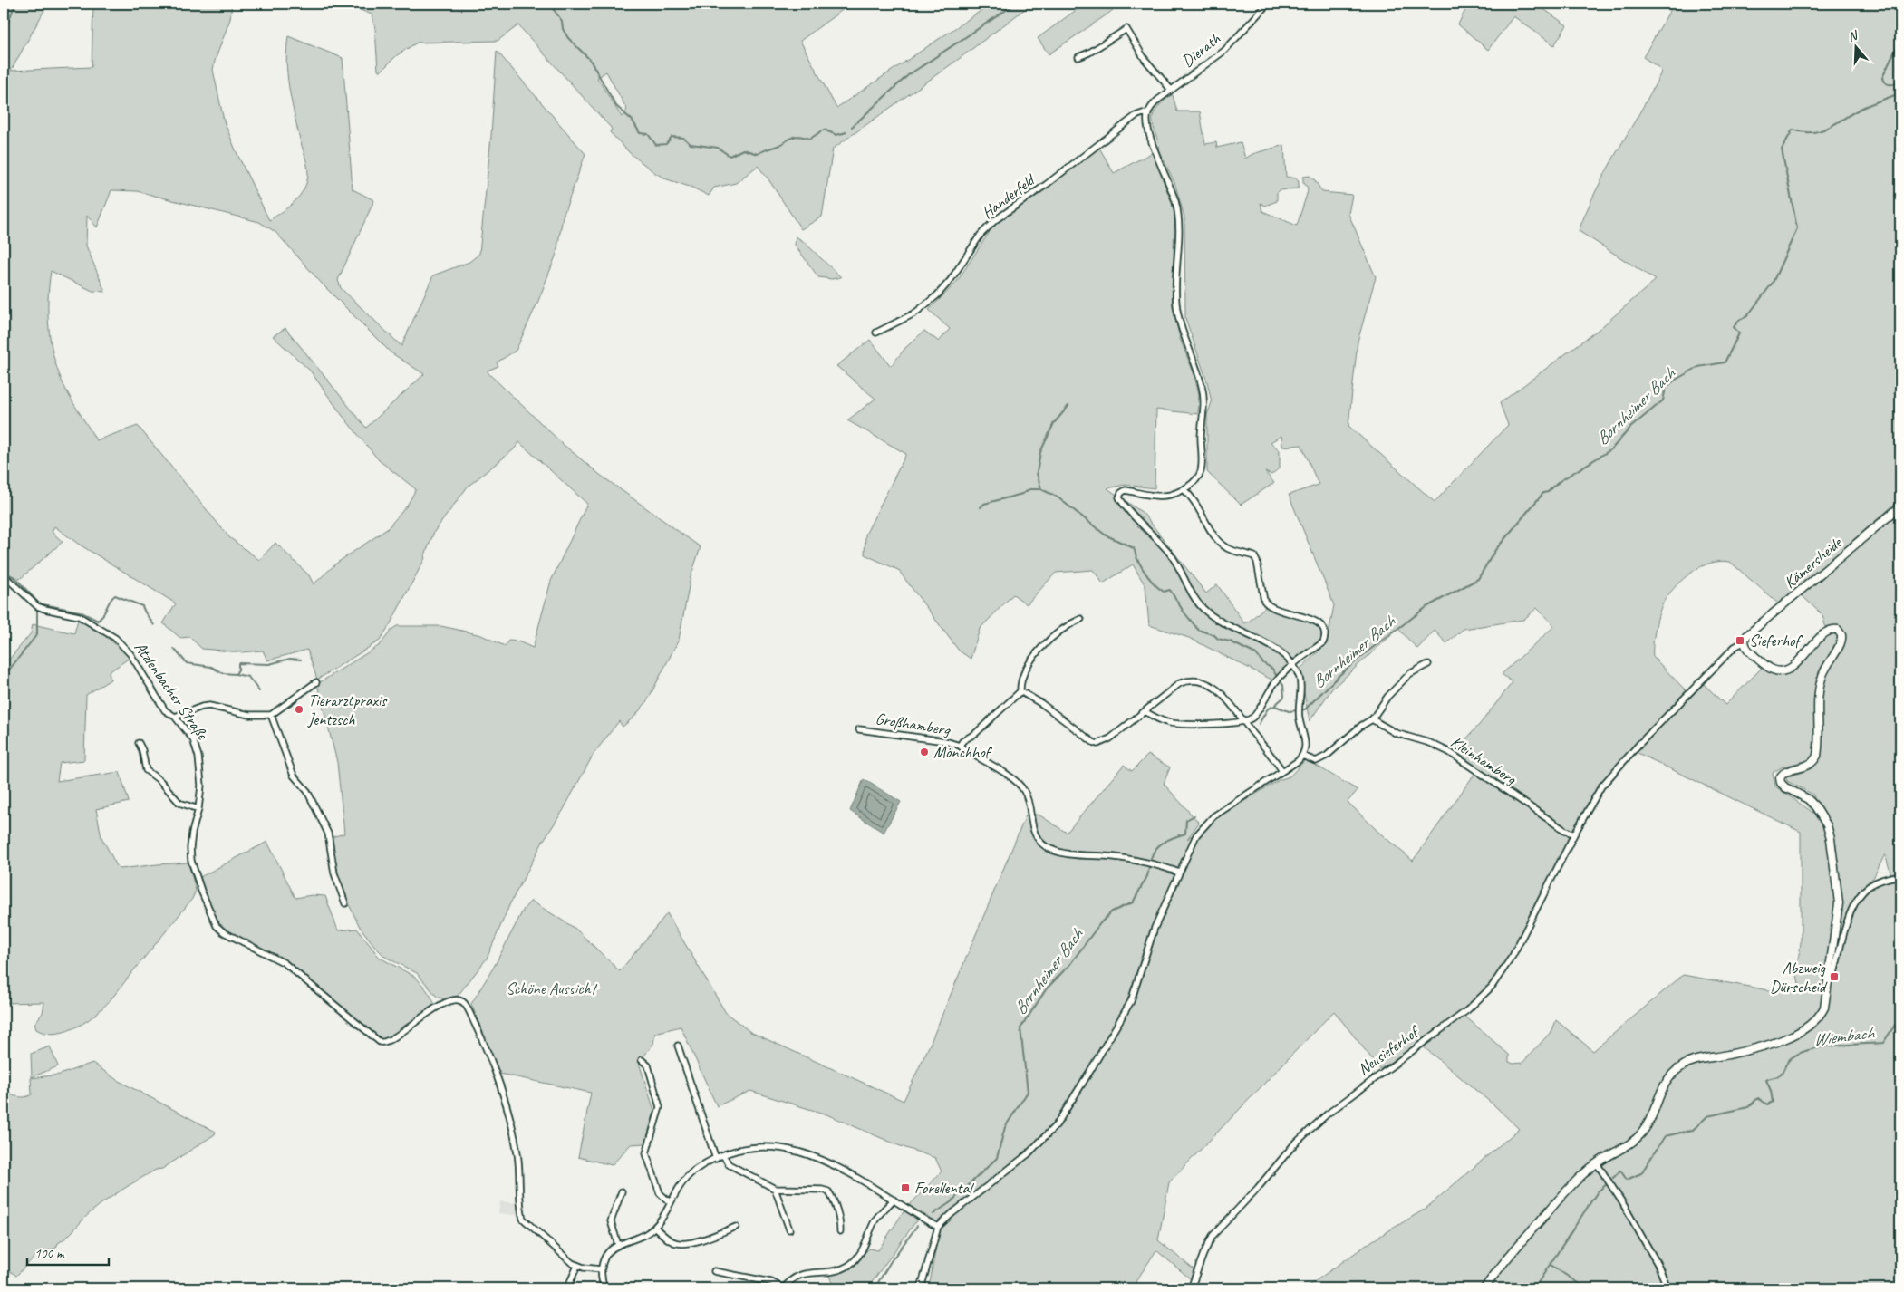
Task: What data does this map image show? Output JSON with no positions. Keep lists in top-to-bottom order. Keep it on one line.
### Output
{"streets":{"main road":["Kämersheide"],"street":["Dierath","Handerfeld","Atzlenbacher Straße","Großhamberg","Kleinhamberg","Neusieferhof"]},"crossings":[["Dierath","Handerfeld"],["Kleinhamberg","Neusieferhof"]],"water":["Bornheimer Bach","Wiembach"],"parks":["Schöne Aussicht"],"places":{"transit":["Sieferhof","Abzweig Dürscheid","Forellental"],"other":["Tierarztpraxis Jentzsch","Mönchhof"]},"scale_bar":"100 m","north":"top"}
